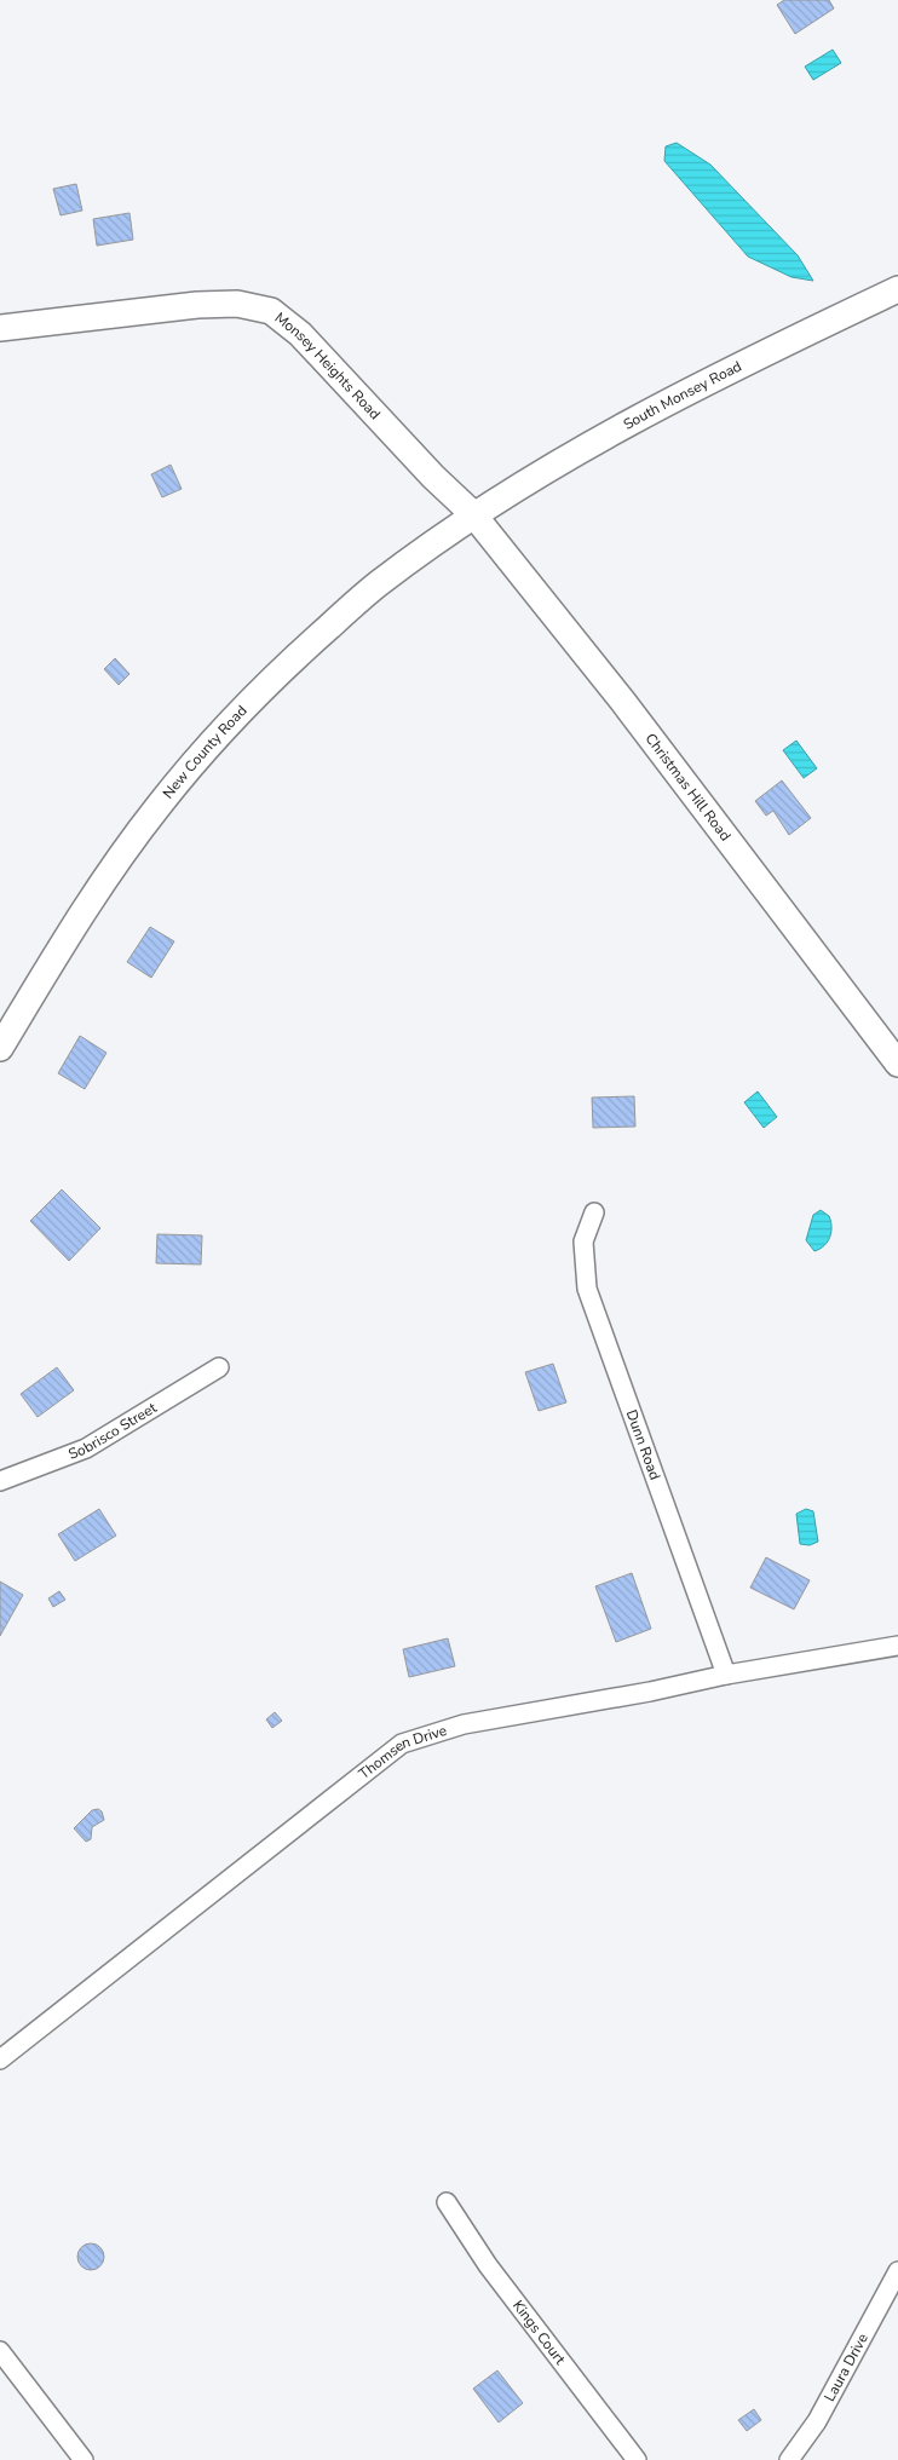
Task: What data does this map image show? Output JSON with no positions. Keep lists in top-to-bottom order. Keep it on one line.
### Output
{"streets":{"street":["Monsey Heights Road","South Monsey Road","New County Road","Christmas Hill Road","Sobrisco Street","Dunn Road","Thomsen Drive","Kings Court","Laura Drive"]},"crossings":[["Monsey Heights Road","South Monsey Road"],["Monsey Heights Road","New County Road"],["Monsey Heights Road","Christmas Hill Road"],["South Monsey Road","New County Road"],["South Monsey Road","Christmas Hill Road"],["New County Road","Christmas Hill Road"],["Dunn Road","Thomsen Drive"]]}
